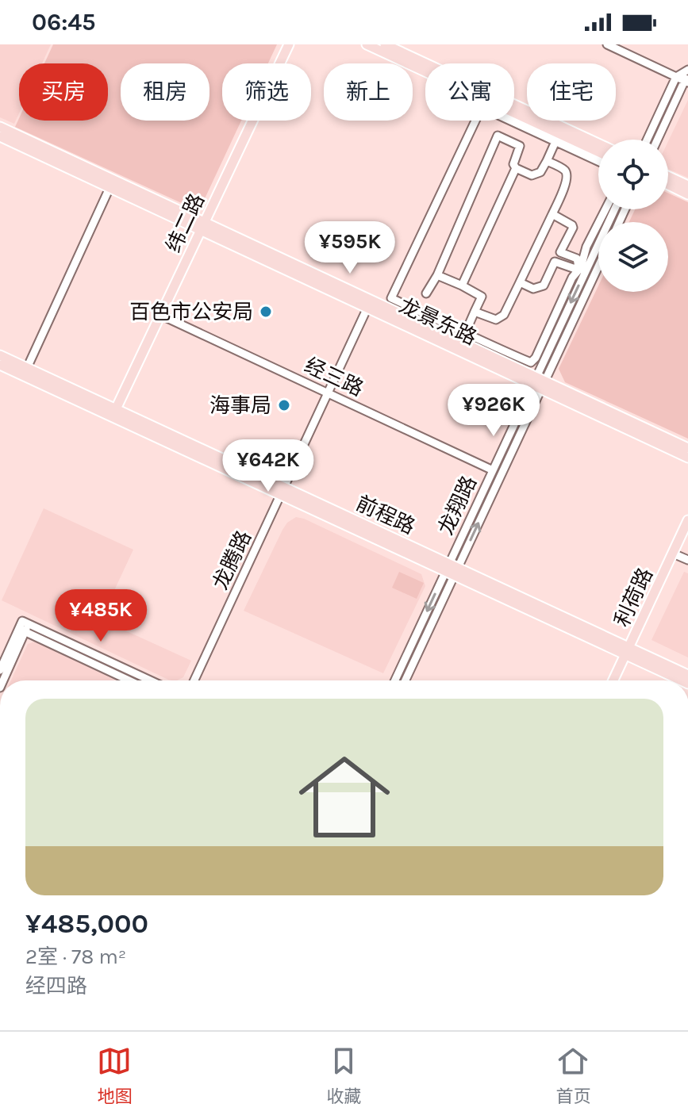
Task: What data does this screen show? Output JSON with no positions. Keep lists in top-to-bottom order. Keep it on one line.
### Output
{"streets":{"main road":["纬二路","龙景东路","前程路","利荷路"],"street":["经三路","龙翔路","龙腾路"]},"crossings":[["纬二路","龙景东路"],["纬二路","经三路"],["纬二路","前程路"],["龙景东路","龙翔路"],["龙景东路","龙腾路"],["经三路","龙翔路"],["经三路","龙腾路"],["龙翔路","前程路"],["前程路","龙腾路"],["前程路","利荷路"]],"places":["百色市公安局","海事局"],"page":{"status":"06:45","chip":["买房","租房","筛选","新上","公寓","住宅"],"price":["¥595K","¥926K","¥642K","¥485K"],"list":[{"name":"¥485,000","note":"2室 · 78 m² · 经四路"}],"tabs":["地图","收藏","首页"]}}
